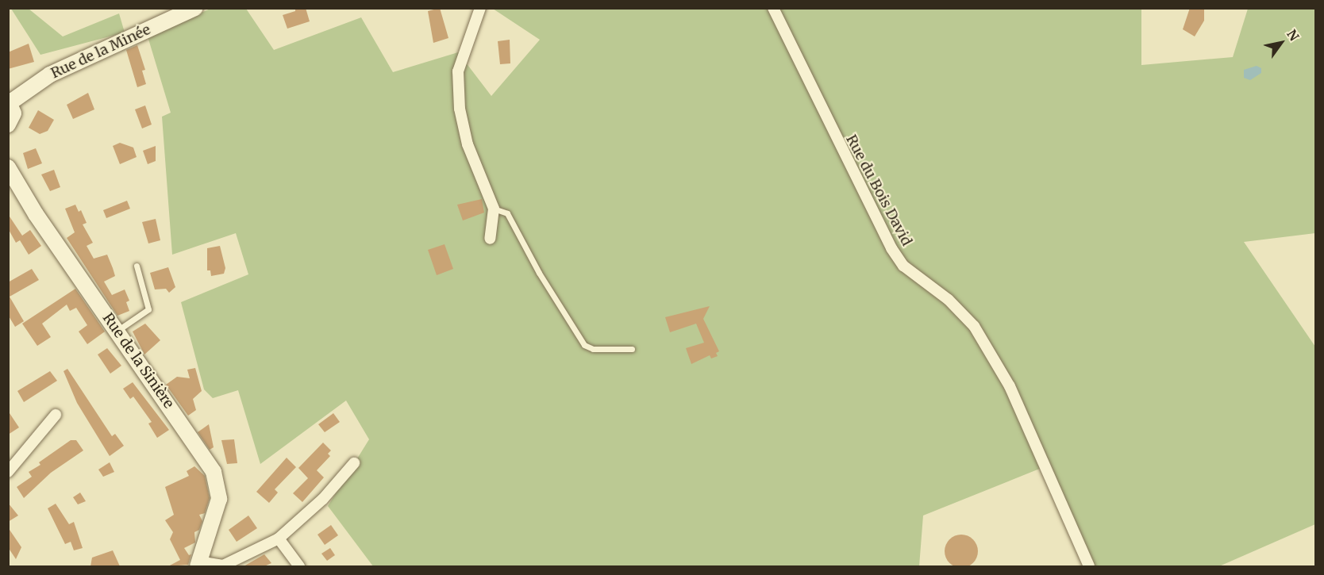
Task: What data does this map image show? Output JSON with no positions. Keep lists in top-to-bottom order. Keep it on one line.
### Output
{"streets":{"street":["Rue de la Minée","Rue du Bois David","Rue de la Sinière"]},"north":"top right"}
